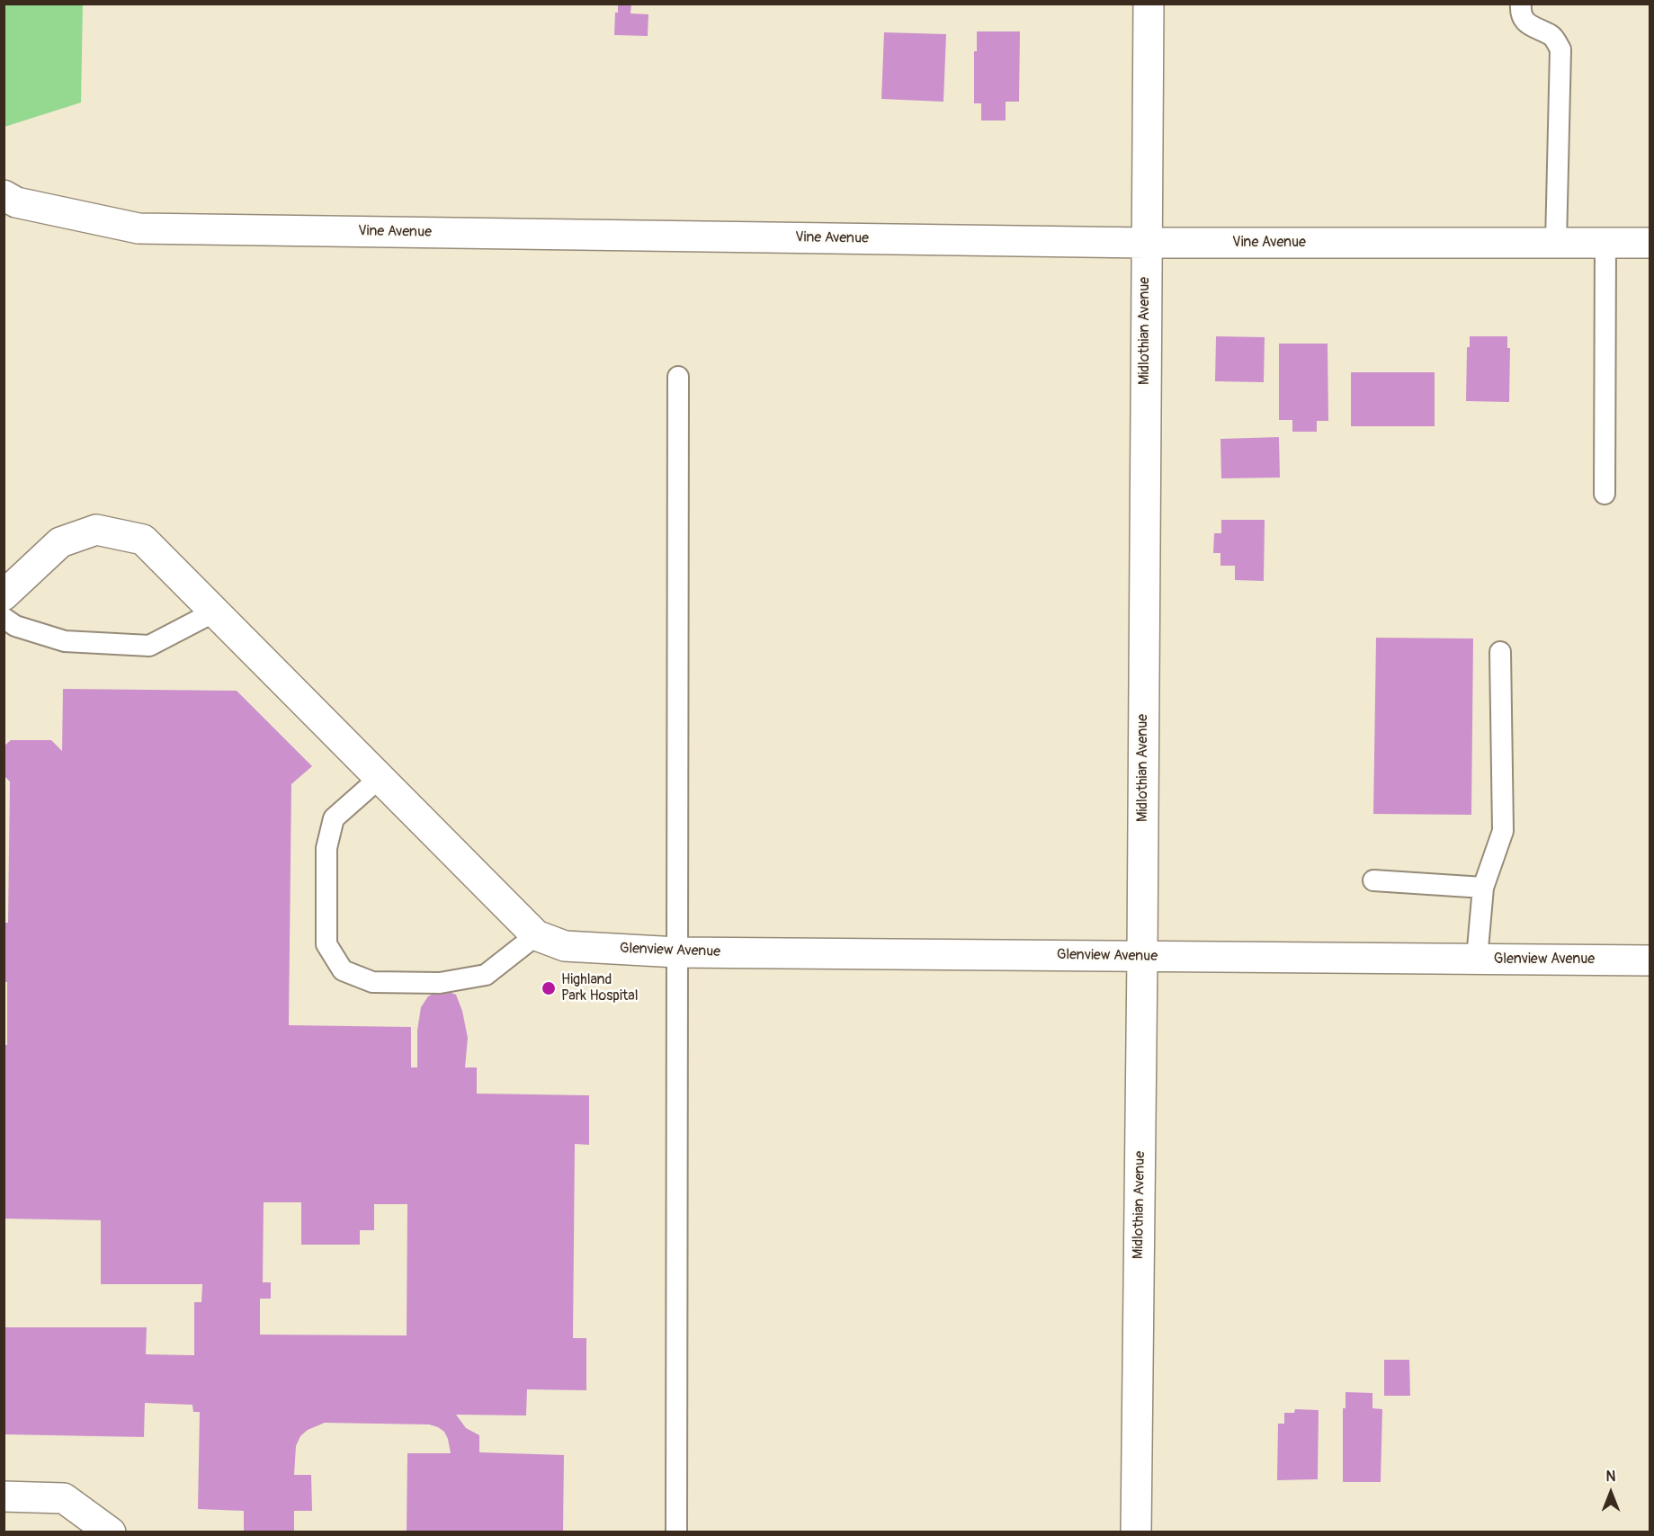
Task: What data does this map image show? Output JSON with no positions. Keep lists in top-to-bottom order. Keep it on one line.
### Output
{"streets":{"street":["Vine Avenue","Midlothian Avenue","Glenview Avenue"]},"crossings":[["Vine Avenue","Midlothian Avenue"],["Midlothian Avenue","Glenview Avenue"]],"places":["Highland Park Hospital"],"north":"top"}
